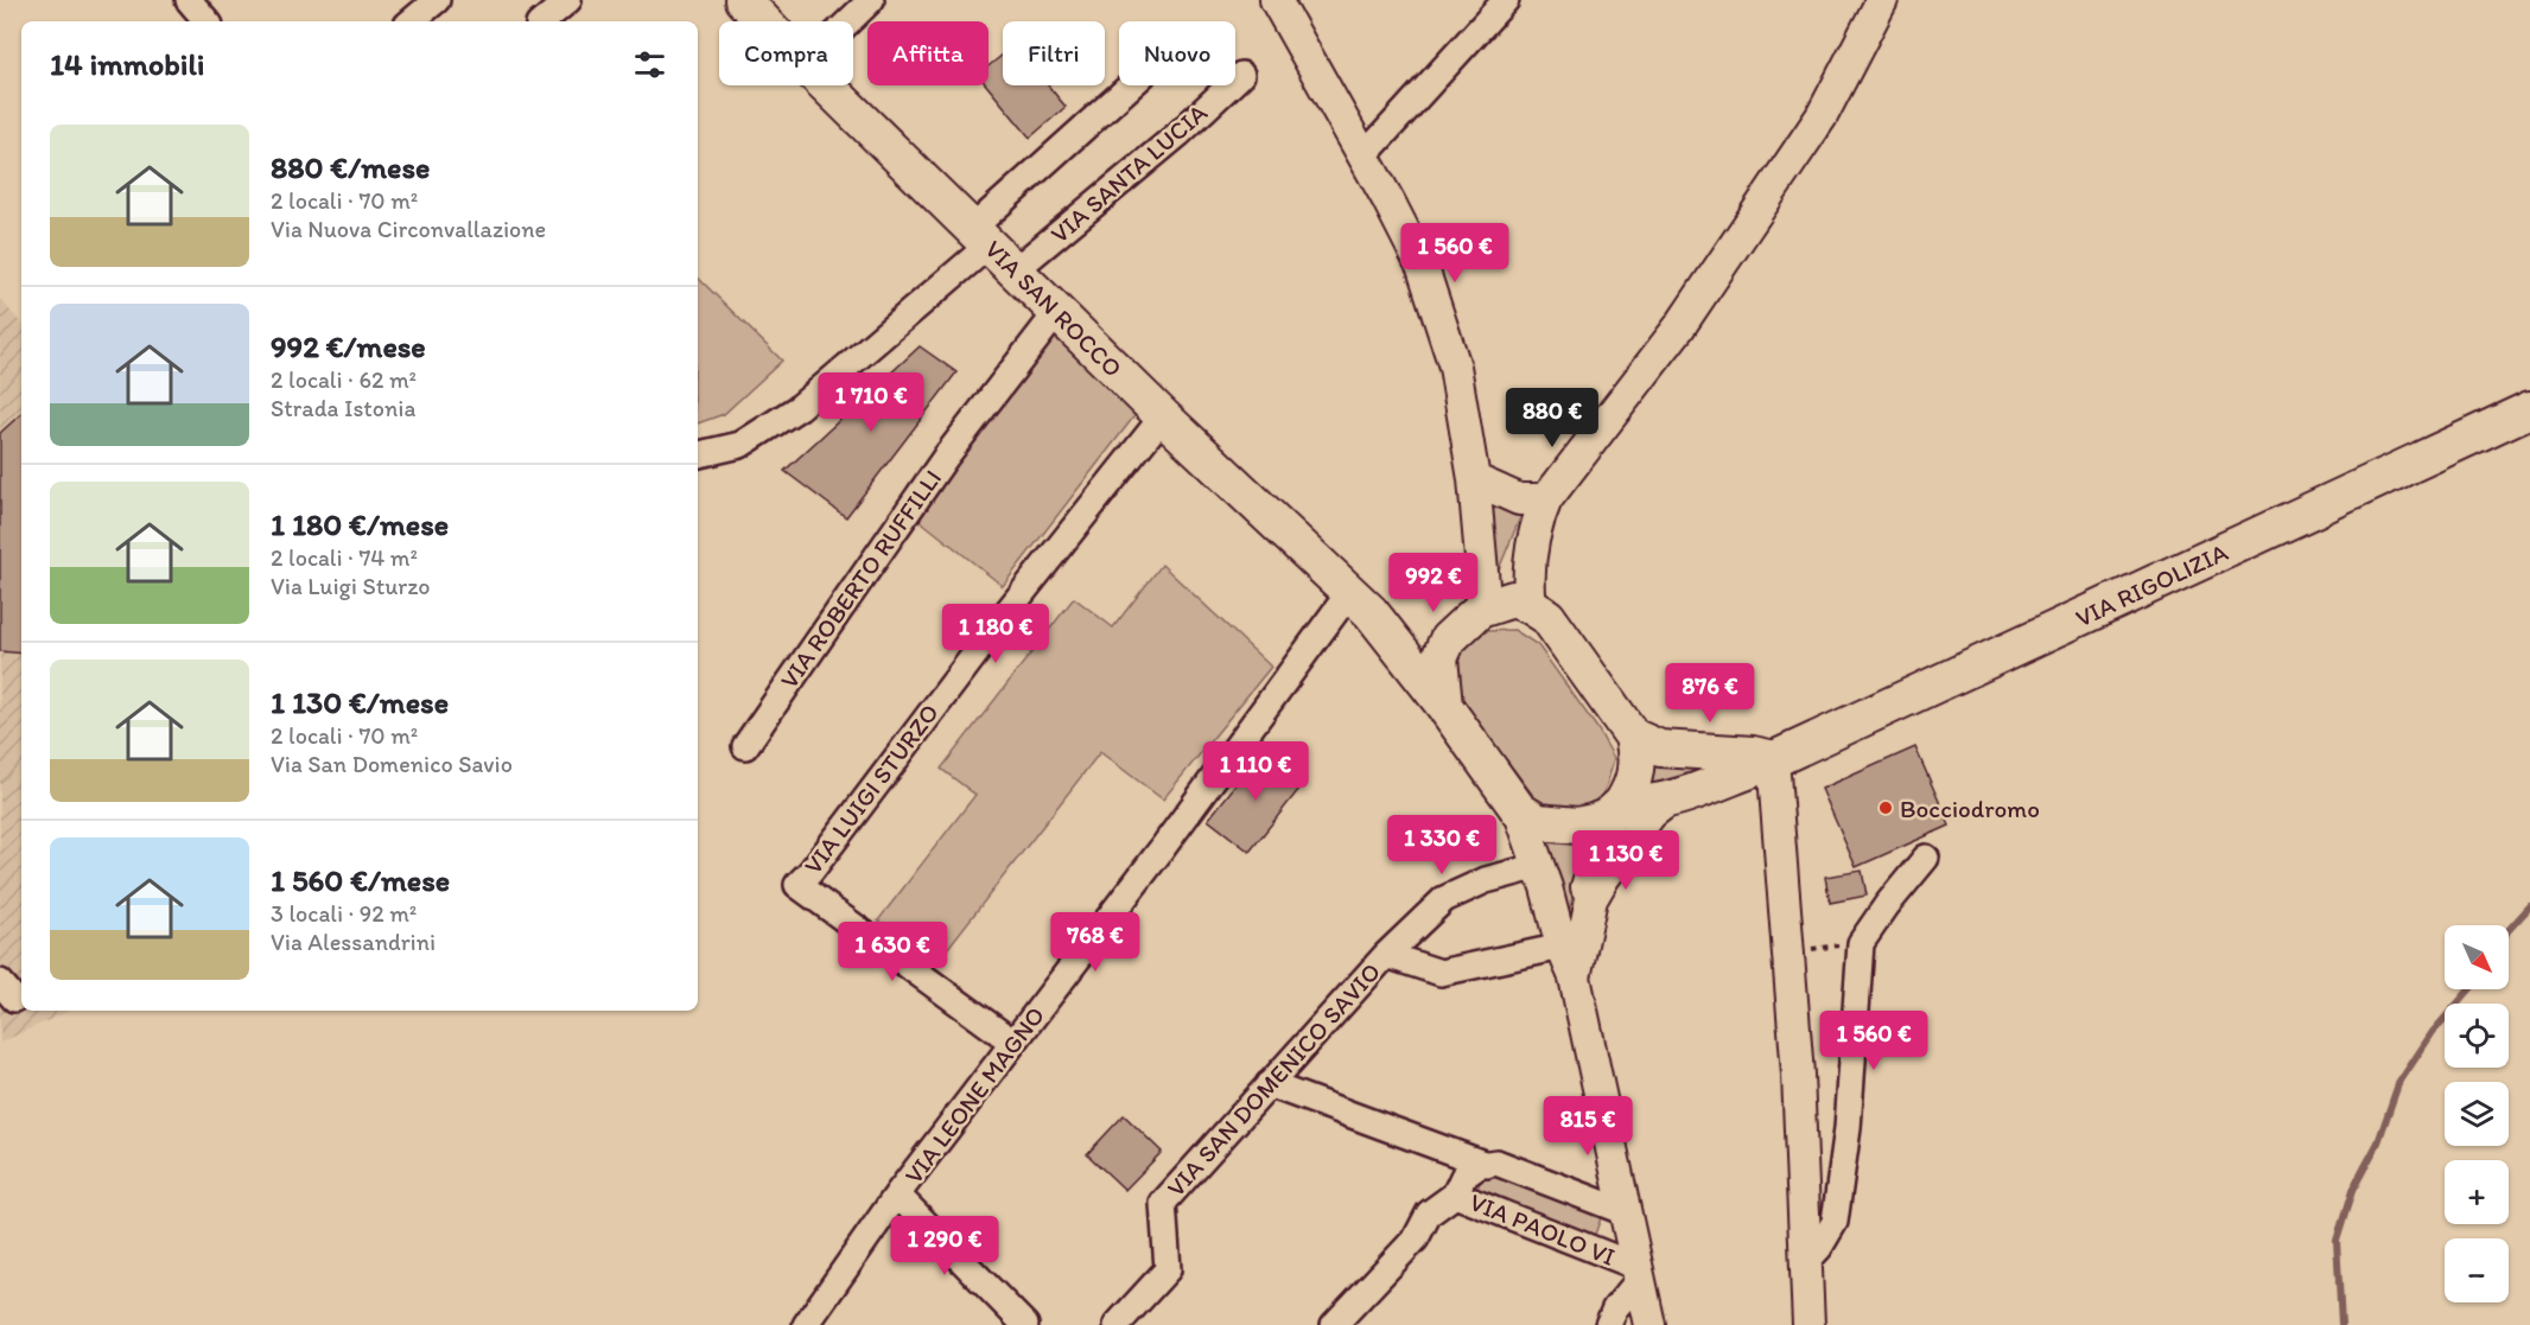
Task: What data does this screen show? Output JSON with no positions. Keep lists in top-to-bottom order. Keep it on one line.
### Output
{"streets":{"main road":["VIA SAN ROCCO","VIA RIGOLIZIA"],"street":["VIA SANTA LUCIA","VIA ROBERTO RUFFILLI","VIA LUIGI STURZO","VIA SAN DOMENICO SAVIO","VIA LEONE MAGNO","VIA PAOLO VI"]},"crossings":[["VIA SANTA LUCIA","VIA SAN ROCCO"],["VIA SAN ROCCO","VIA ROBERTO RUFFILLI"],["VIA SAN ROCCO","VIA LUIGI STURZO"],["VIA SAN ROCCO","VIA LEONE MAGNO"],["VIA LUIGI STURZO","VIA LEONE MAGNO"],["VIA SAN DOMENICO SAVIO","VIA PAOLO VI"]],"places":["Bocciodromo"],"north":"bottom right","page":{"chip":["Compra","Affitta","Filtri","Nuovo"],"heading":"14 immobili","list":[{"name":"880 €/mese","note":"2 locali · 70 m² · Via Nuova Circonvallazione"},{"name":"992 €/mese","note":"2 locali · 62 m² · Strada Istonia"},{"name":"1 180 €/mese","note":"2 locali · 74 m² · Via Luigi Sturzo"},{"name":"1 130 €/mese","note":"2 locali · 70 m² · Via San Domenico Savio"},{"name":"1 560 €/mese","note":"3 locali · 92 m² · Via Alessandrini"}],"price":["1 560 €","1 710 €","880 €","992 €","1 180 €","876 €","1 110 €","1 330 €","1 130 €","768 €","1 630 €","1 560 €","815 €","1 290 €"],"map_buttons":["+","−"]}}
